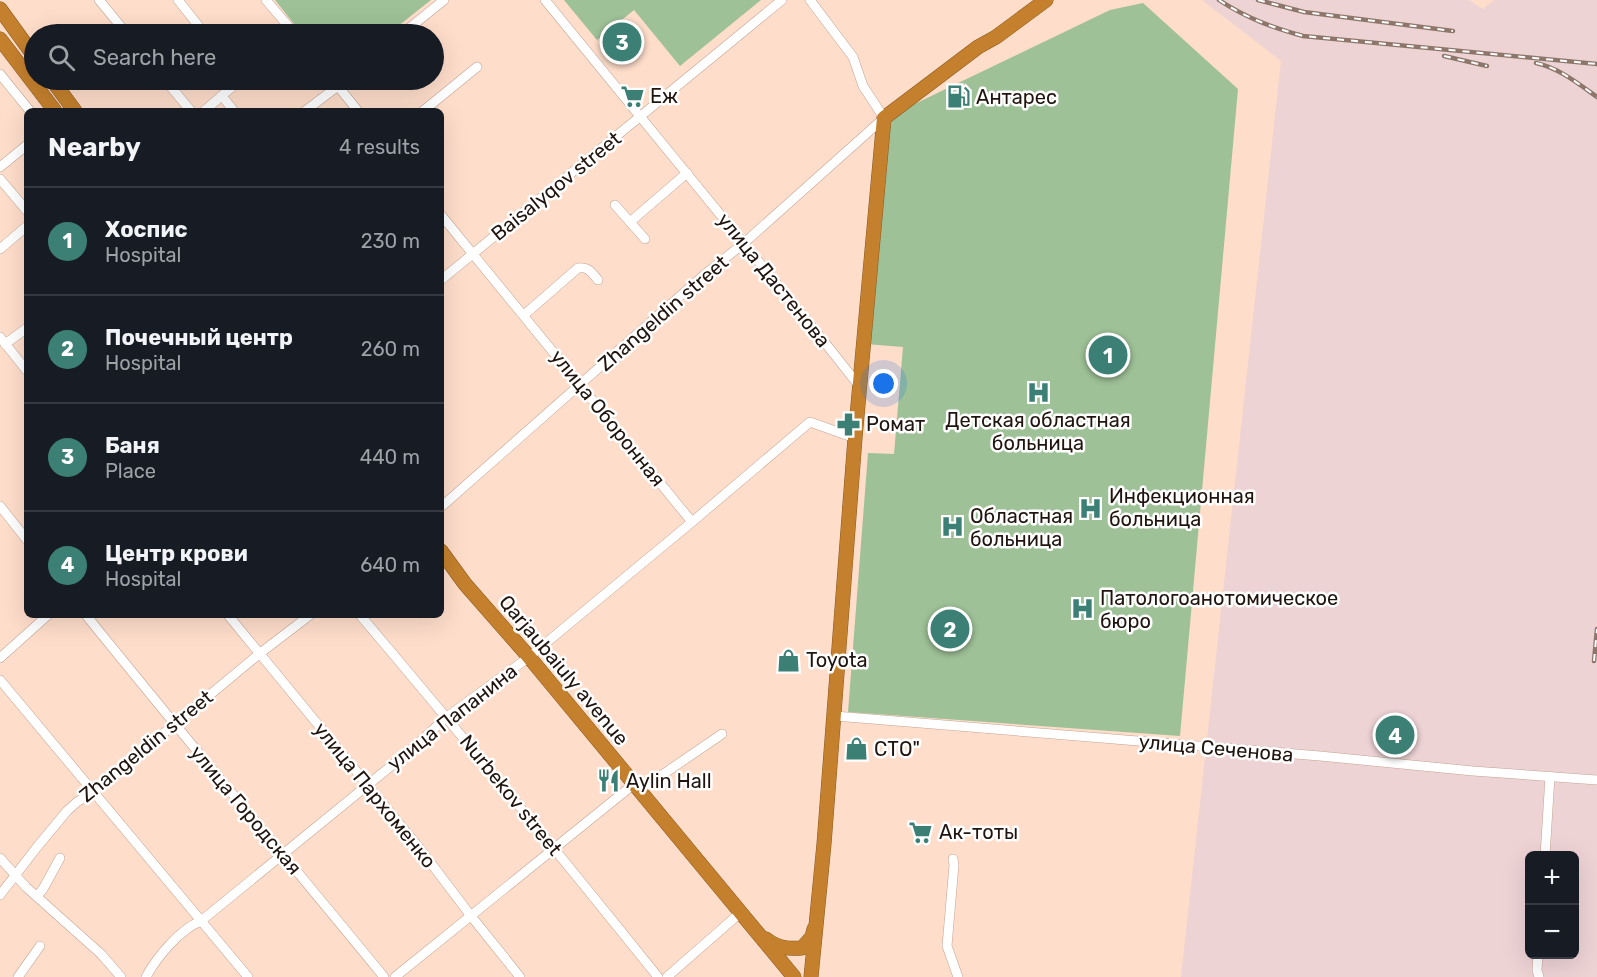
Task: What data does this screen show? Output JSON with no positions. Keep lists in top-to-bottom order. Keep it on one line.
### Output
{"streets":{"highway":["Qarjaubaiuly avenue"],"street":["Baisalyqov street","улица Дастенова","Zhangeldin street","улица Оборонная","улица Папанина","улица Сеченова","улица Пархоменко","Nurbekov street","улица Городская"]},"crossings":[["Baisalyqov street","улица Дастенова"],["Baisalyqov street","улица Оборонная"],["улица Дастенова","Zhangeldin street"],["Zhangeldin street","улица Оборонная"],["Zhangeldin street","улица Пархоменко"],["Zhangeldin street","улица Городская"],["улица Оборонная","улица Папанина"],["Qarjaubaiuly avenue","улица Папанина"],["улица Папанина","улица Пархоменко"],["улица Папанина","Nurbekov street"],["улица Папанина","улица Городская"]],"places":{"supermarket":["Еж","Ак-тоты"],"fuel station":["Антарес"],"hospital":["Детская областная больница","Инфекционная больница","Областная больница","Патологоанотомическое бюро"],"pharmacy":["Ромат"],"shop":["Toyota","СТО\""],"restaurant":["Aylin Hall"]},"page":{"pins":["3","1","2","4"],"search":"Search here","heading":["Nearby","4 results"],"list":[{"mark":"1","name":"Хоспис","note":"Hospital","value":"230 m"},{"mark":"2","name":"Почечный центр","note":"Hospital","value":"260 m"},{"mark":"3","name":"Баня","note":"Place","value":"440 m"},{"mark":"4","name":"Центр крови","note":"Hospital","value":"640 m"}],"map_buttons":["+","−"]}}
